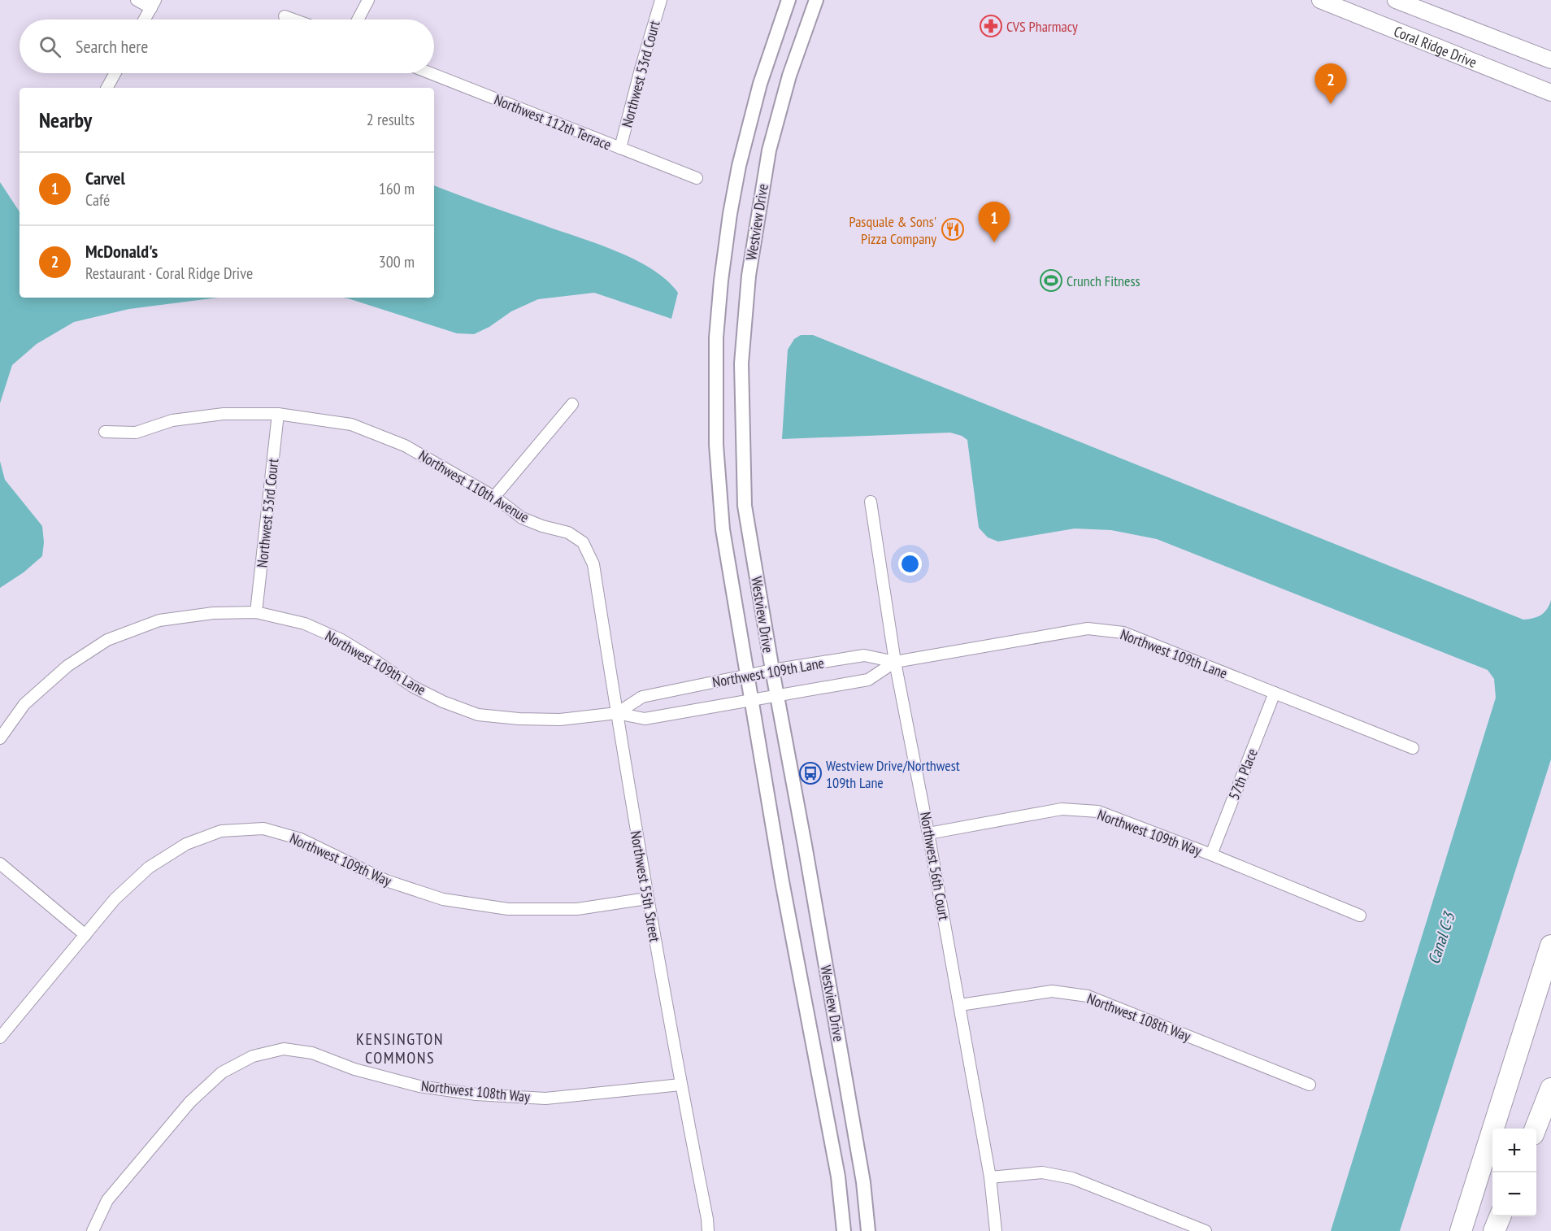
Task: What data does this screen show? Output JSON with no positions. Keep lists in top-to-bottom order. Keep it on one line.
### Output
{"streets":{"main road":["Coral Ridge Drive"],"street":["Northwest 53rd Court","Northwest 112th Terrace","Westview Drive","Northwest 110th Avenue","Northwest 109th Lane","57th Place","Northwest 109th Way","Northwest 56th Court","Northwest 55th Street","Northwest 108th Way"]},"crossings":[["Northwest 53rd Court","Northwest 112th Terrace"],["Northwest 53rd Court","Northwest 110th Avenue"],["Northwest 53rd Court","Northwest 109th Lane"],["Westview Drive","Northwest 109th Lane"],["Northwest 110th Avenue","Northwest 55th Street"],["Northwest 109th Lane","57th Place"],["Northwest 109th Lane","Northwest 56th Court"],["Northwest 109th Lane","Northwest 55th Street"],["57th Place","Northwest 109th Way"],["Northwest 109th Way","Northwest 56th Court"],["Northwest 109th Way","Northwest 55th Street"],["Northwest 56th Court","Northwest 108th Way"],["Northwest 55th Street","Northwest 108th Way"]],"districts":["KENSINGTON COMMONS"],"water":["Canal C-3"],"places":{"pharmacy":["CVS Pharmacy"],"restaurant":["Pasquale & Sons' Pizza Company"],"sports":["Crunch Fitness"],"bus stop":["Westview Drive/Northwest 109th Lane"]},"page":{"search":"Search here","pins":["2","1"],"heading":["Nearby","2 results"],"list":[{"mark":"1","name":"Carvel","note":"Café","value":"160 m"},{"mark":"2","name":"McDonald's","note":"Restaurant · Coral Ridge Drive","value":"300 m"}],"map_buttons":["+","−"]}}
